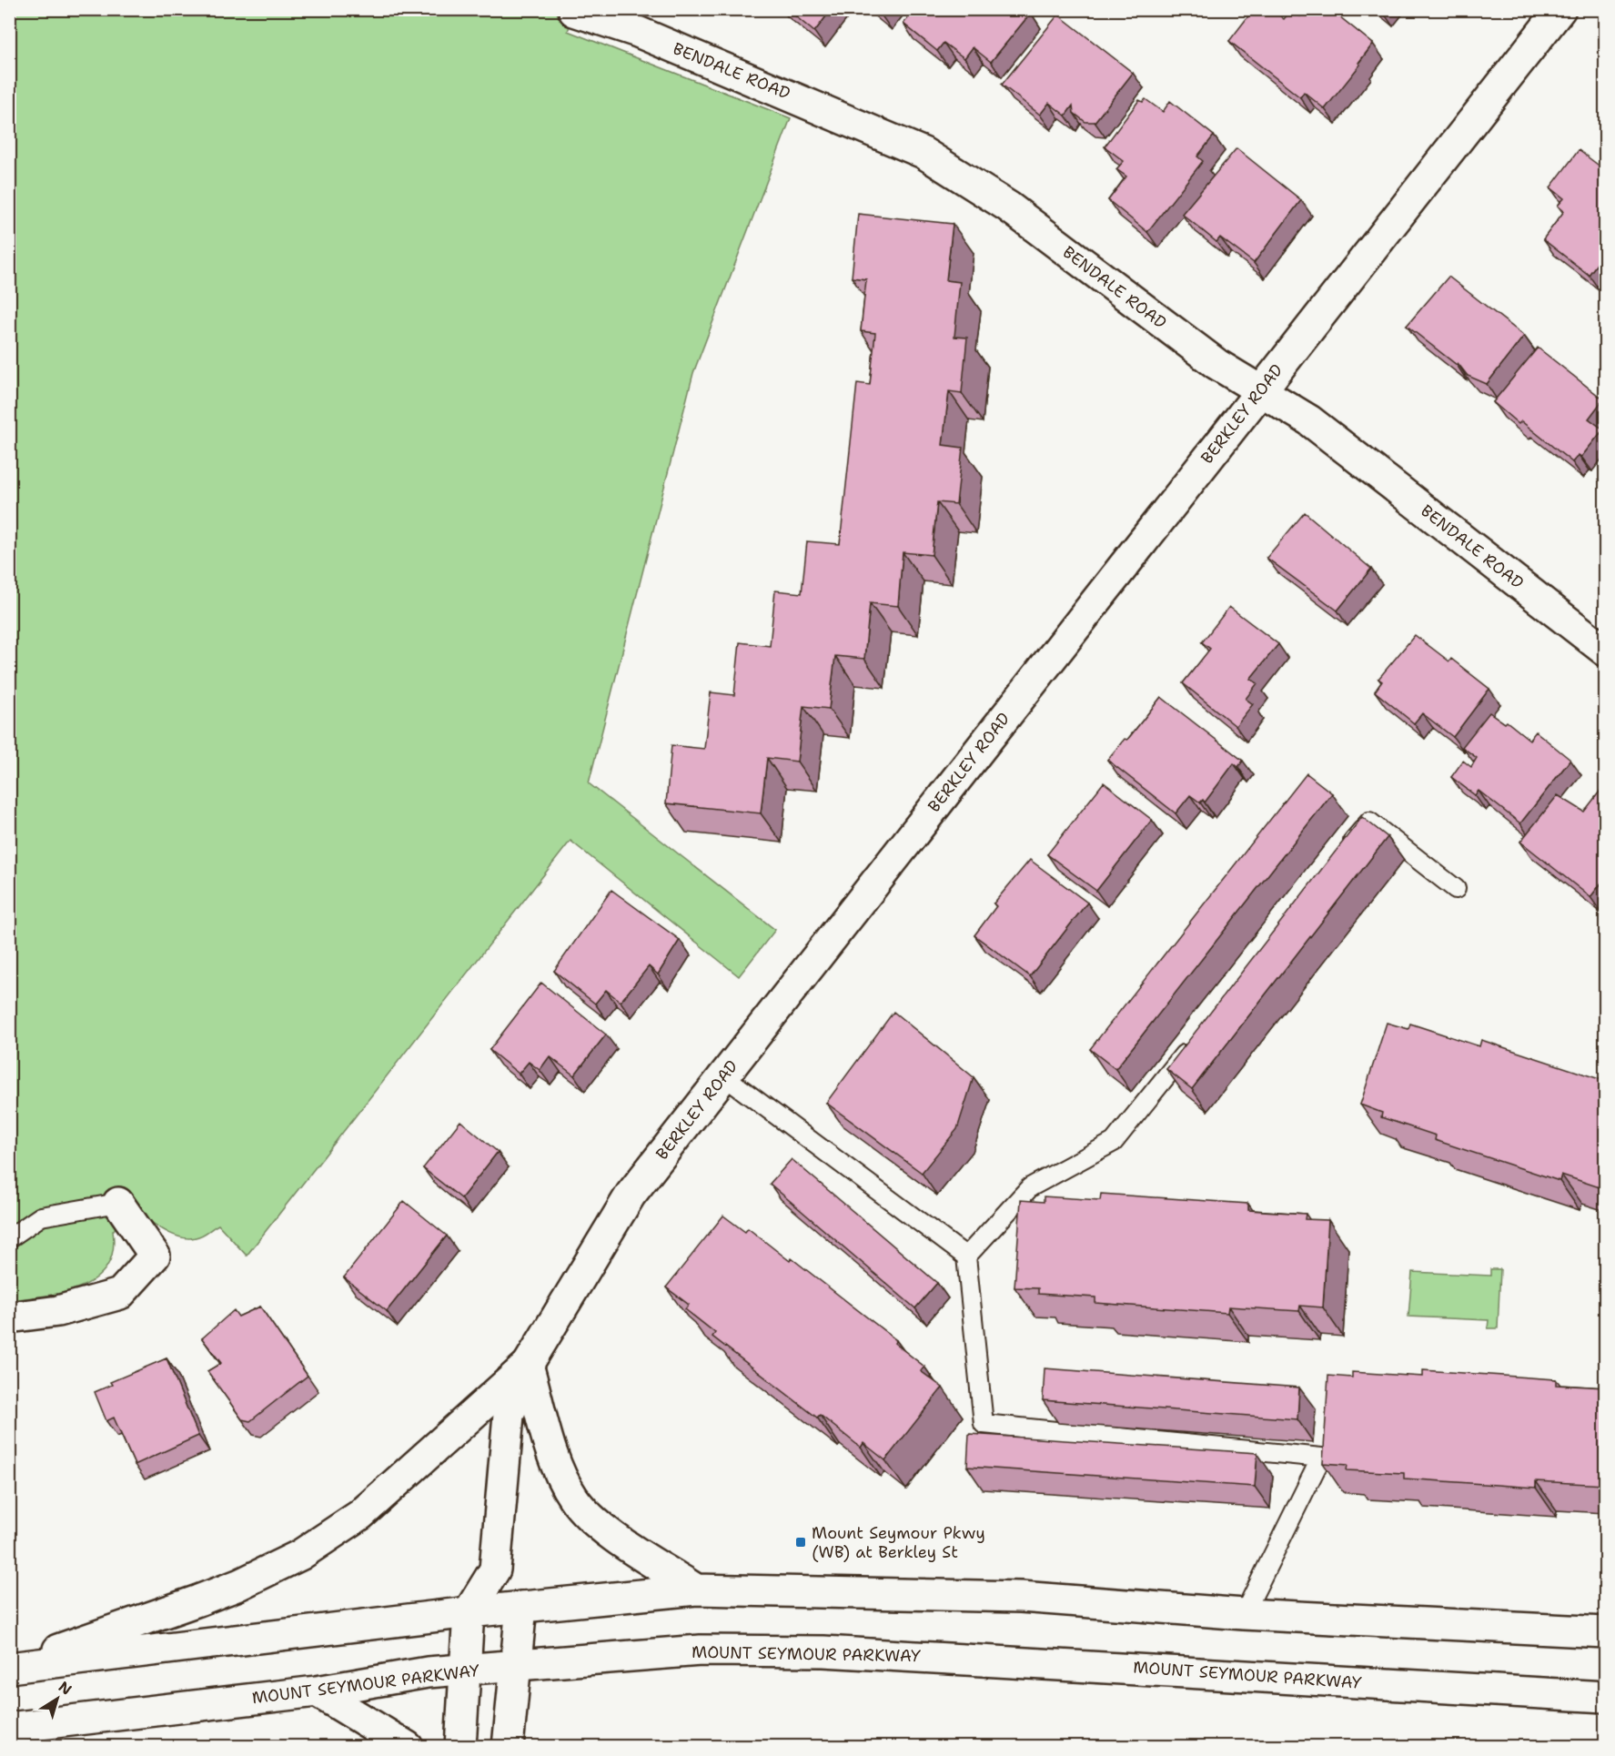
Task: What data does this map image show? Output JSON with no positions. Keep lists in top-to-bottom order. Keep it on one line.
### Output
{"streets":{"main road":["BENDALE ROAD","BERKLEY ROAD","MOUNT SEYMOUR PARKWAY"]},"crossings":[["BENDALE ROAD","BERKLEY ROAD"],["BERKLEY ROAD","MOUNT SEYMOUR PARKWAY"]],"places":{"transit":["Mount Seymour Pkwy (WB) at Berkley St"]},"north":"top right"}
